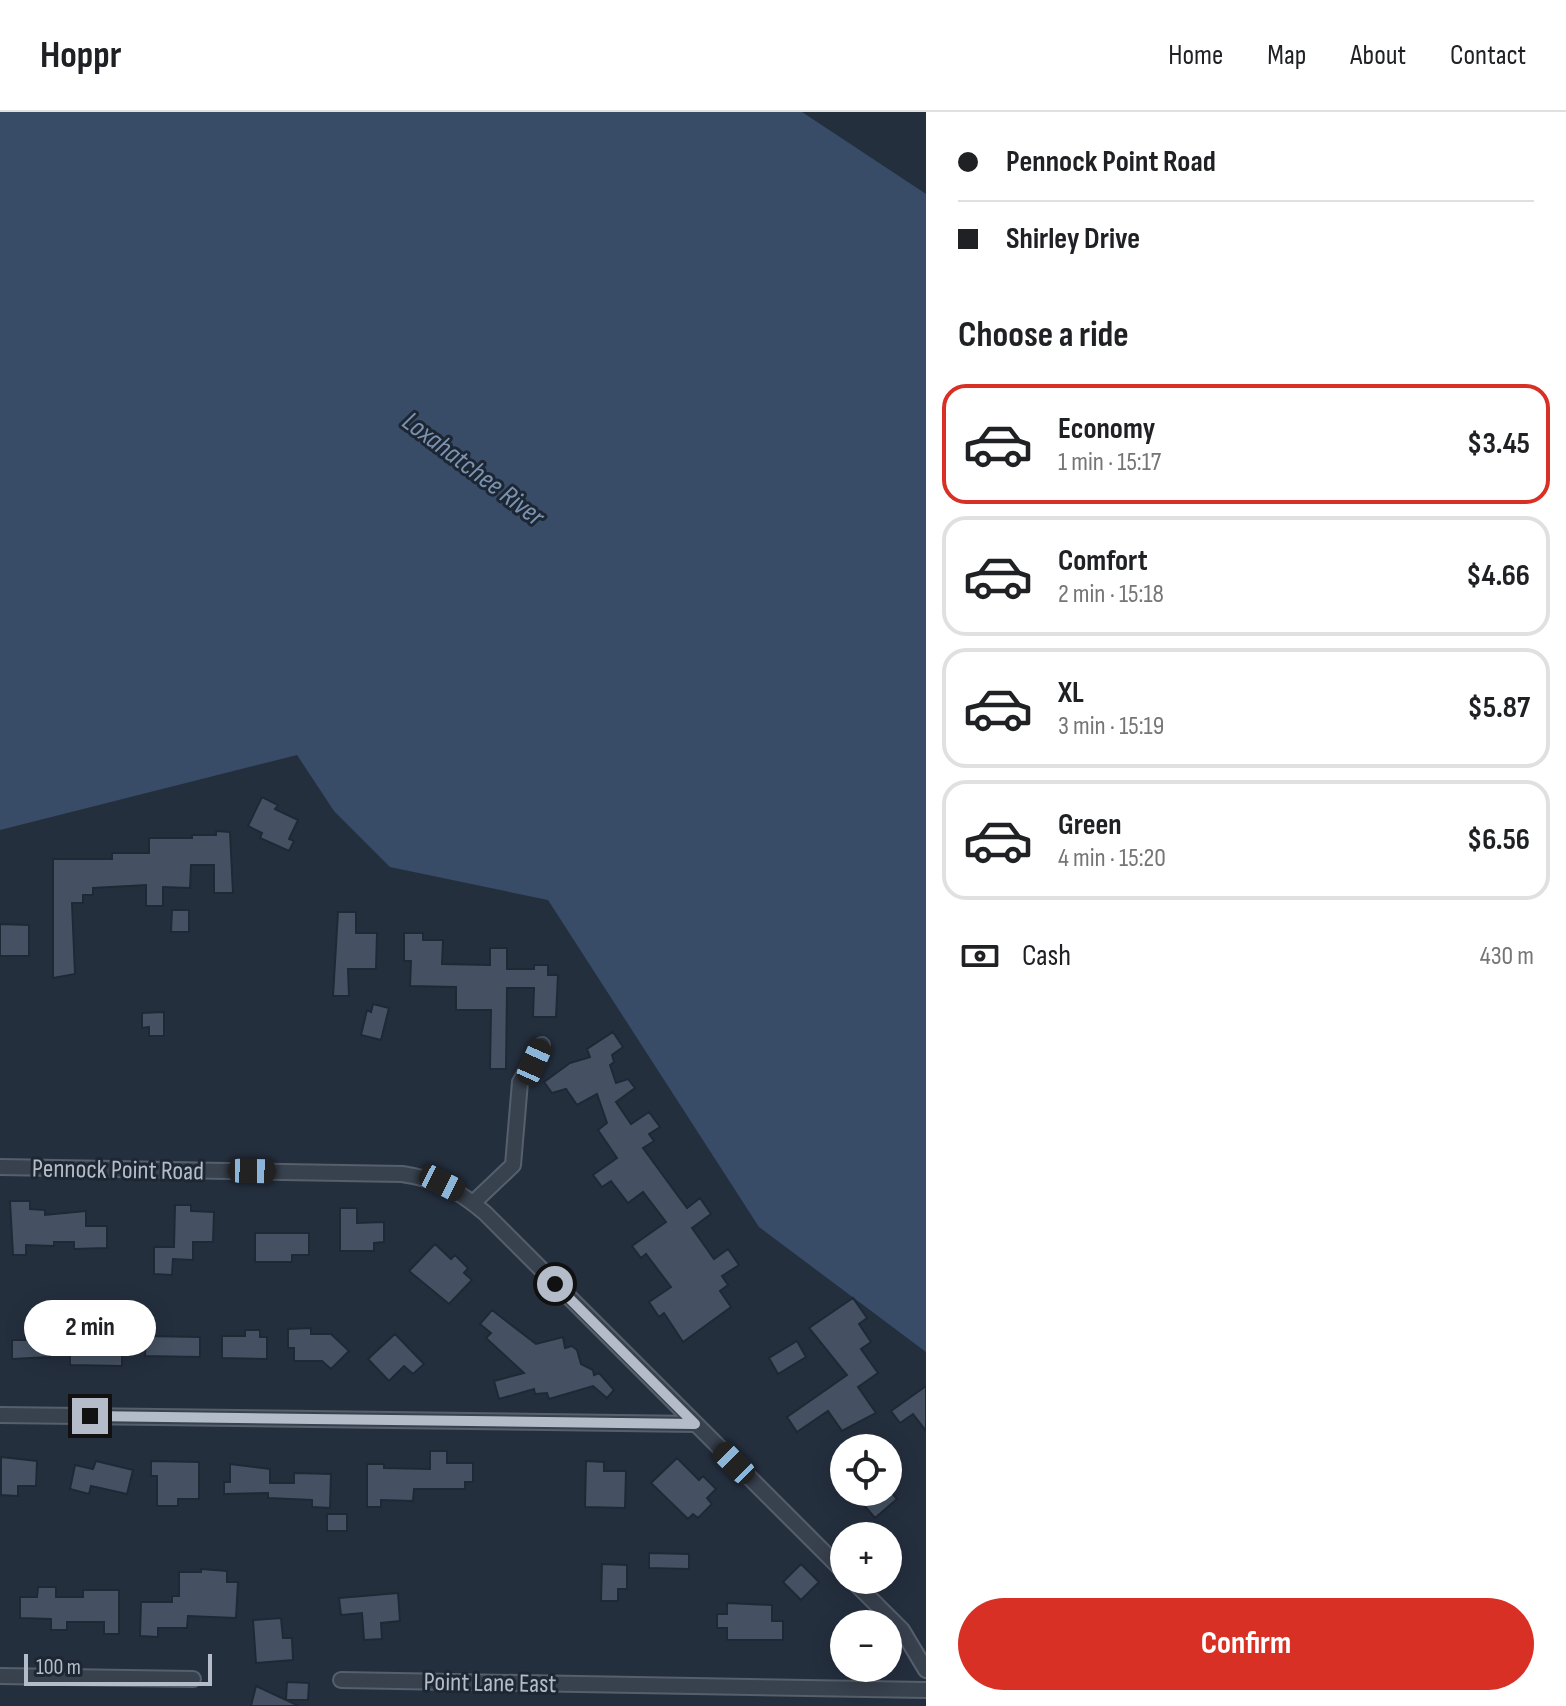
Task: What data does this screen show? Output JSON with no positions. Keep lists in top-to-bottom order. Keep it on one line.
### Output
{"streets":{"street":["Pennock Point Road","Point Lane East"]},"water":["Loxahatchee River"],"scale_bar":"100 m","page":{"header":"Hoppr","nav":["Home","Map","About","Contact"],"banner":["Pennock Point Road","Shirley Drive"],"heading":"Choose a ride","list":[{"name":"Economy","note":"1 min · 15:17","value":"$3.45"},{"name":"Comfort","note":"2 min · 15:18","value":"$4.66"},{"name":"XL","note":"3 min · 15:19","value":"$5.87"},{"name":"Green","note":"4 min · 15:20","value":"$6.56"}],"pay":["Cash","430 m"],"bubble":"2 min","map_buttons":["+","−"],"buttons":"Confirm","scale":"100 m"}}
